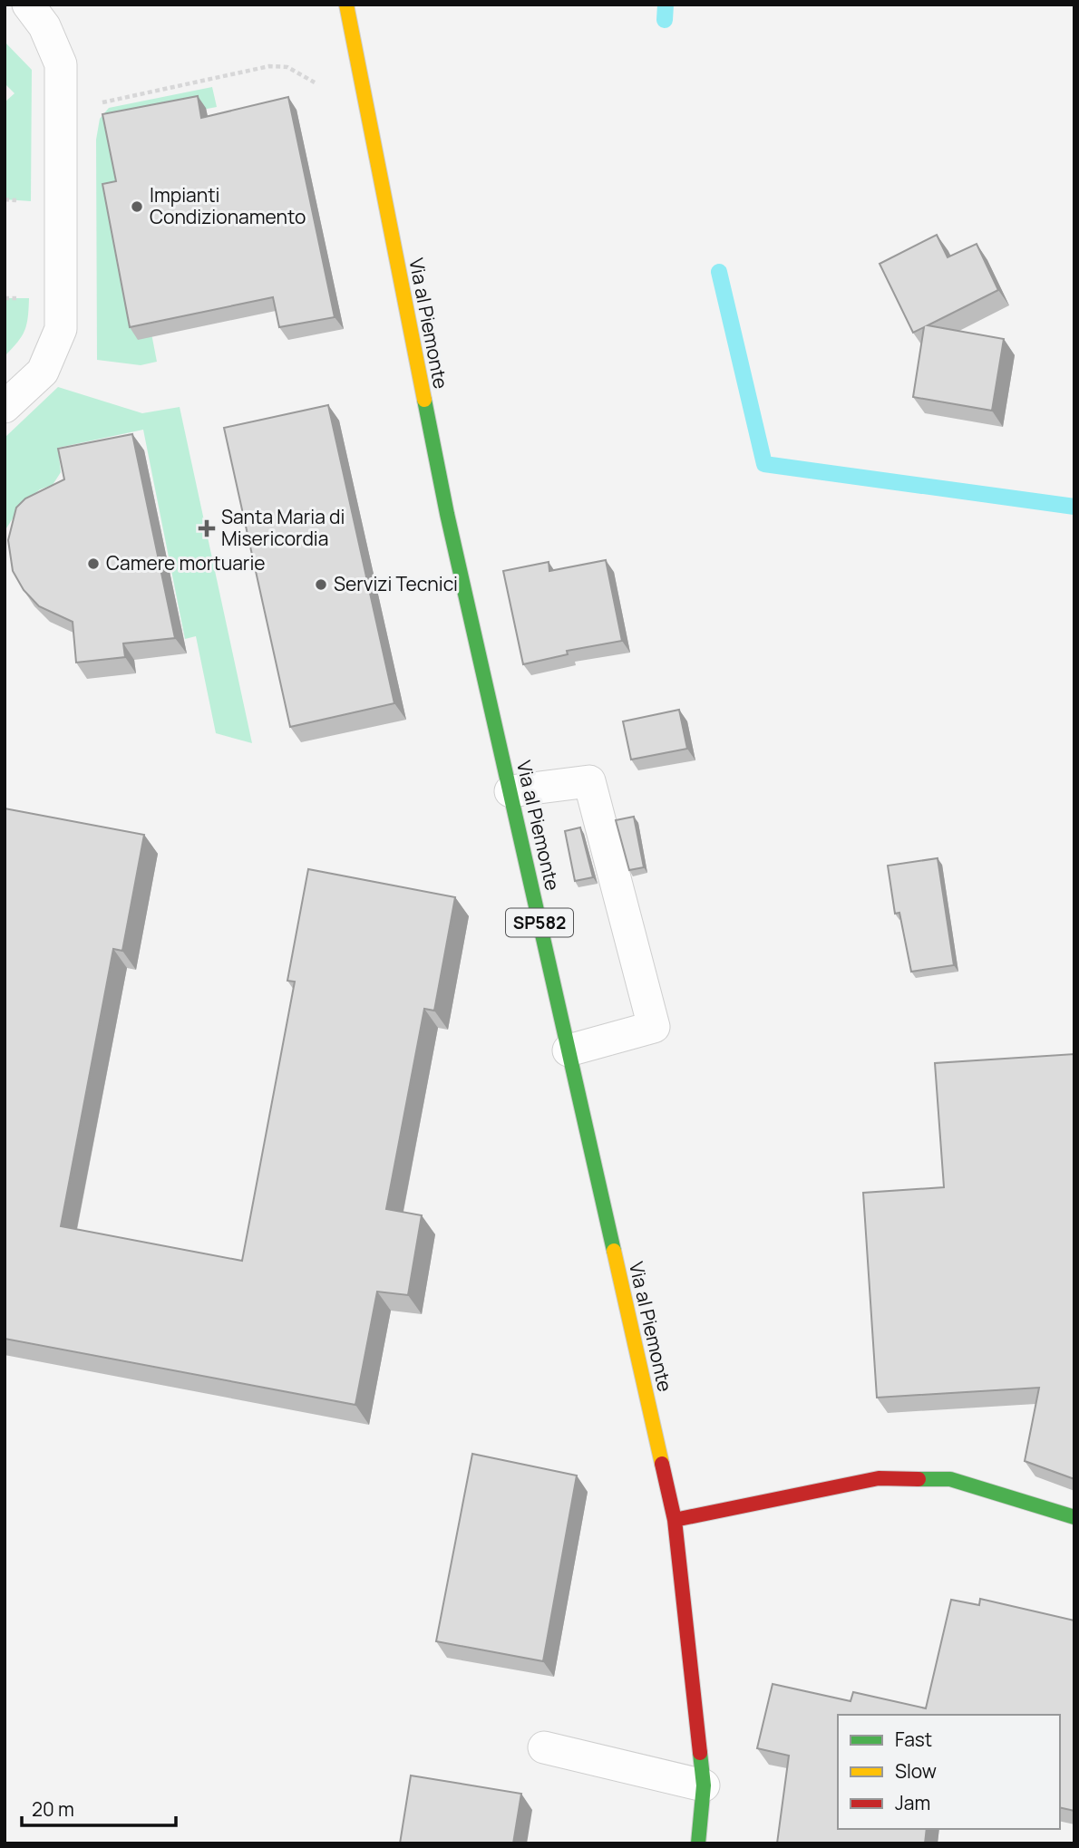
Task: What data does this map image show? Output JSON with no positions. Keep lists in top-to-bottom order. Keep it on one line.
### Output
{"streets":{"main road":["Via al Piemonte","SP582"]},"places":{"other":["Impianti Condizionamento","Camere mortuarie","Servizi Tecnici"],"health":["Santa Maria di Misericordia"]},"legend":["Fast","Slow","Jam"],"scale_bar":"20 m"}
